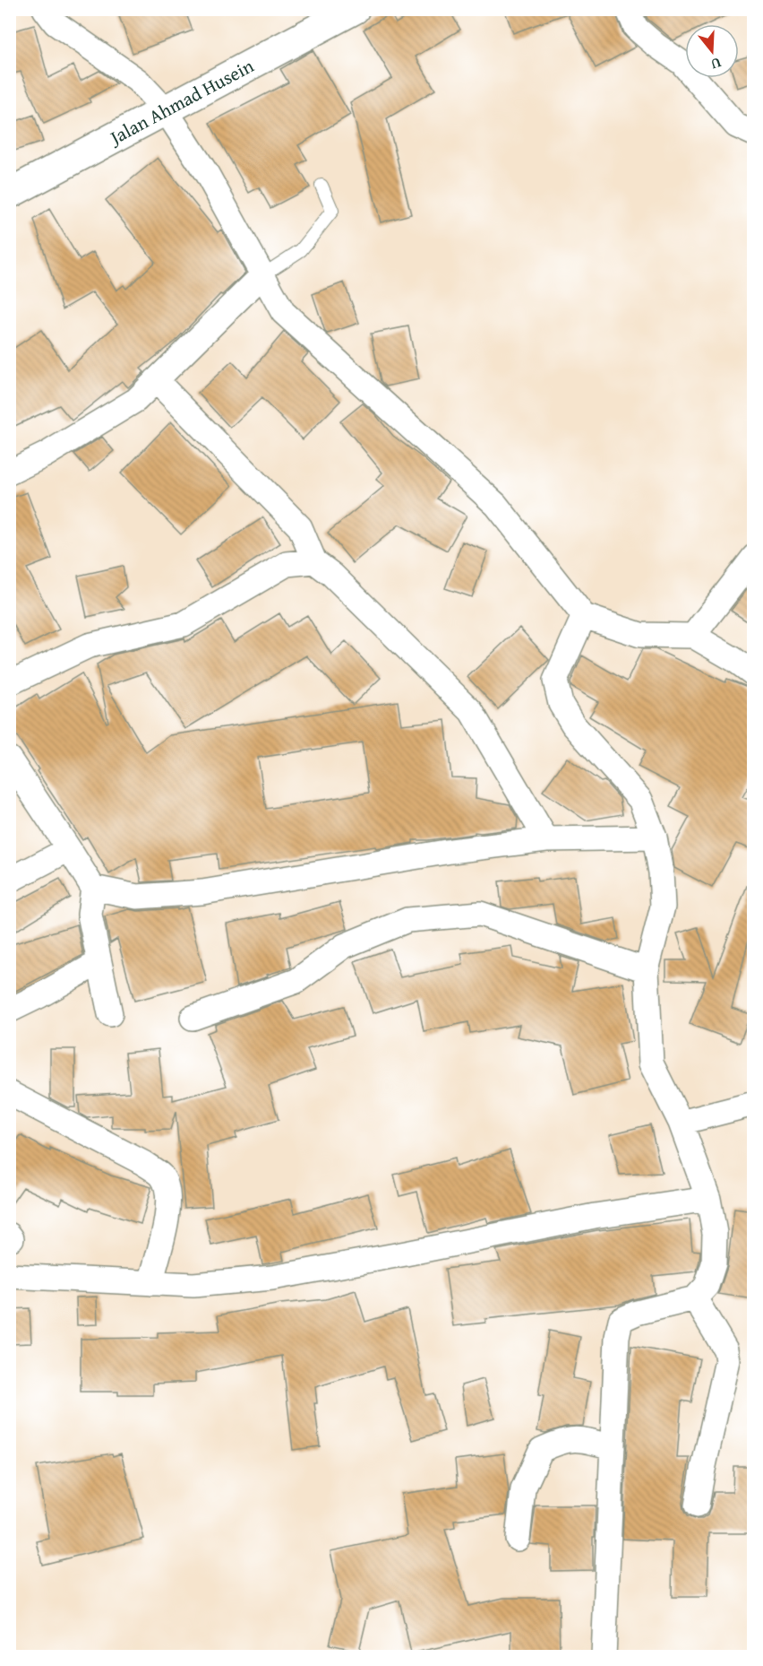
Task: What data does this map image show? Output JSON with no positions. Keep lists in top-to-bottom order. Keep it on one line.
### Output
{"streets":{"main road":["Jalan Ahmad Husein"]},"north":"bottom"}
